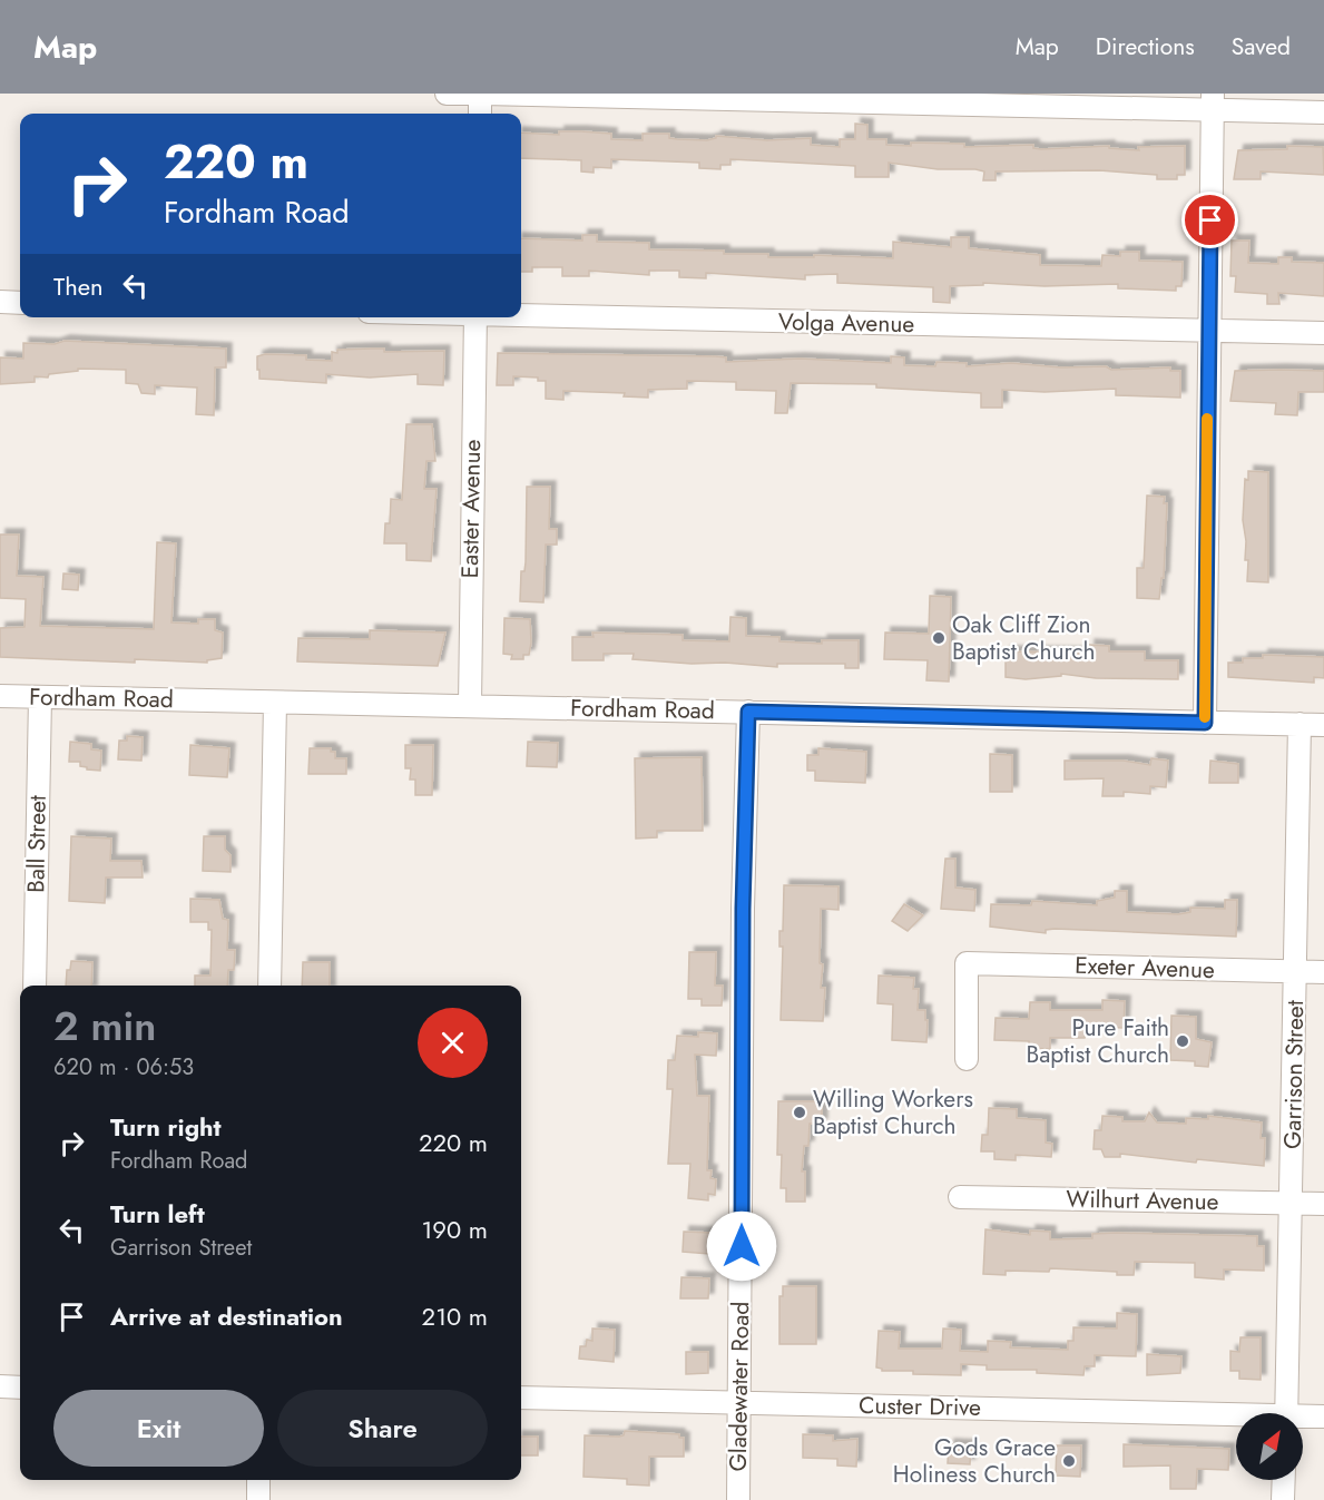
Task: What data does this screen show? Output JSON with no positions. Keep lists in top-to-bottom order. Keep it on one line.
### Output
{"streets":{"street":["Volga Avenue","Easter Avenue","Fordham Road","Ball Street","Exeter Avenue","Garrison Street","Wilhurt Avenue","Gladewater Road","Custer Drive"]},"crossings":[["Easter Avenue","Fordham Road"],["Fordham Road","Ball Street"],["Fordham Road","Garrison Street"],["Fordham Road","Gladewater Road"],["Exeter Avenue","Garrison Street"],["Garrison Street","Wilhurt Avenue"],["Gladewater Road","Custer Drive"]],"places":["Oak Cliff Zion Baptist Church","Pure Faith Baptist Church","Willing Workers Baptist Church","Gods Grace Holiness Church"],"north":"top right","page":{"header":"Map","nav":["Map","Directions","Saved"],"turn":["220 m","Fordham Road"],"then":"Then","heading":["2 min","620 m · 06:53"],"list":[{"name":"Turn right","note":"Fordham Road","value":"220 m"},{"name":"Turn left","note":"Garrison Street","value":"190 m"},{"name":"Arrive at destination","value":"210 m"}],"buttons":["Exit","Share"]}}
